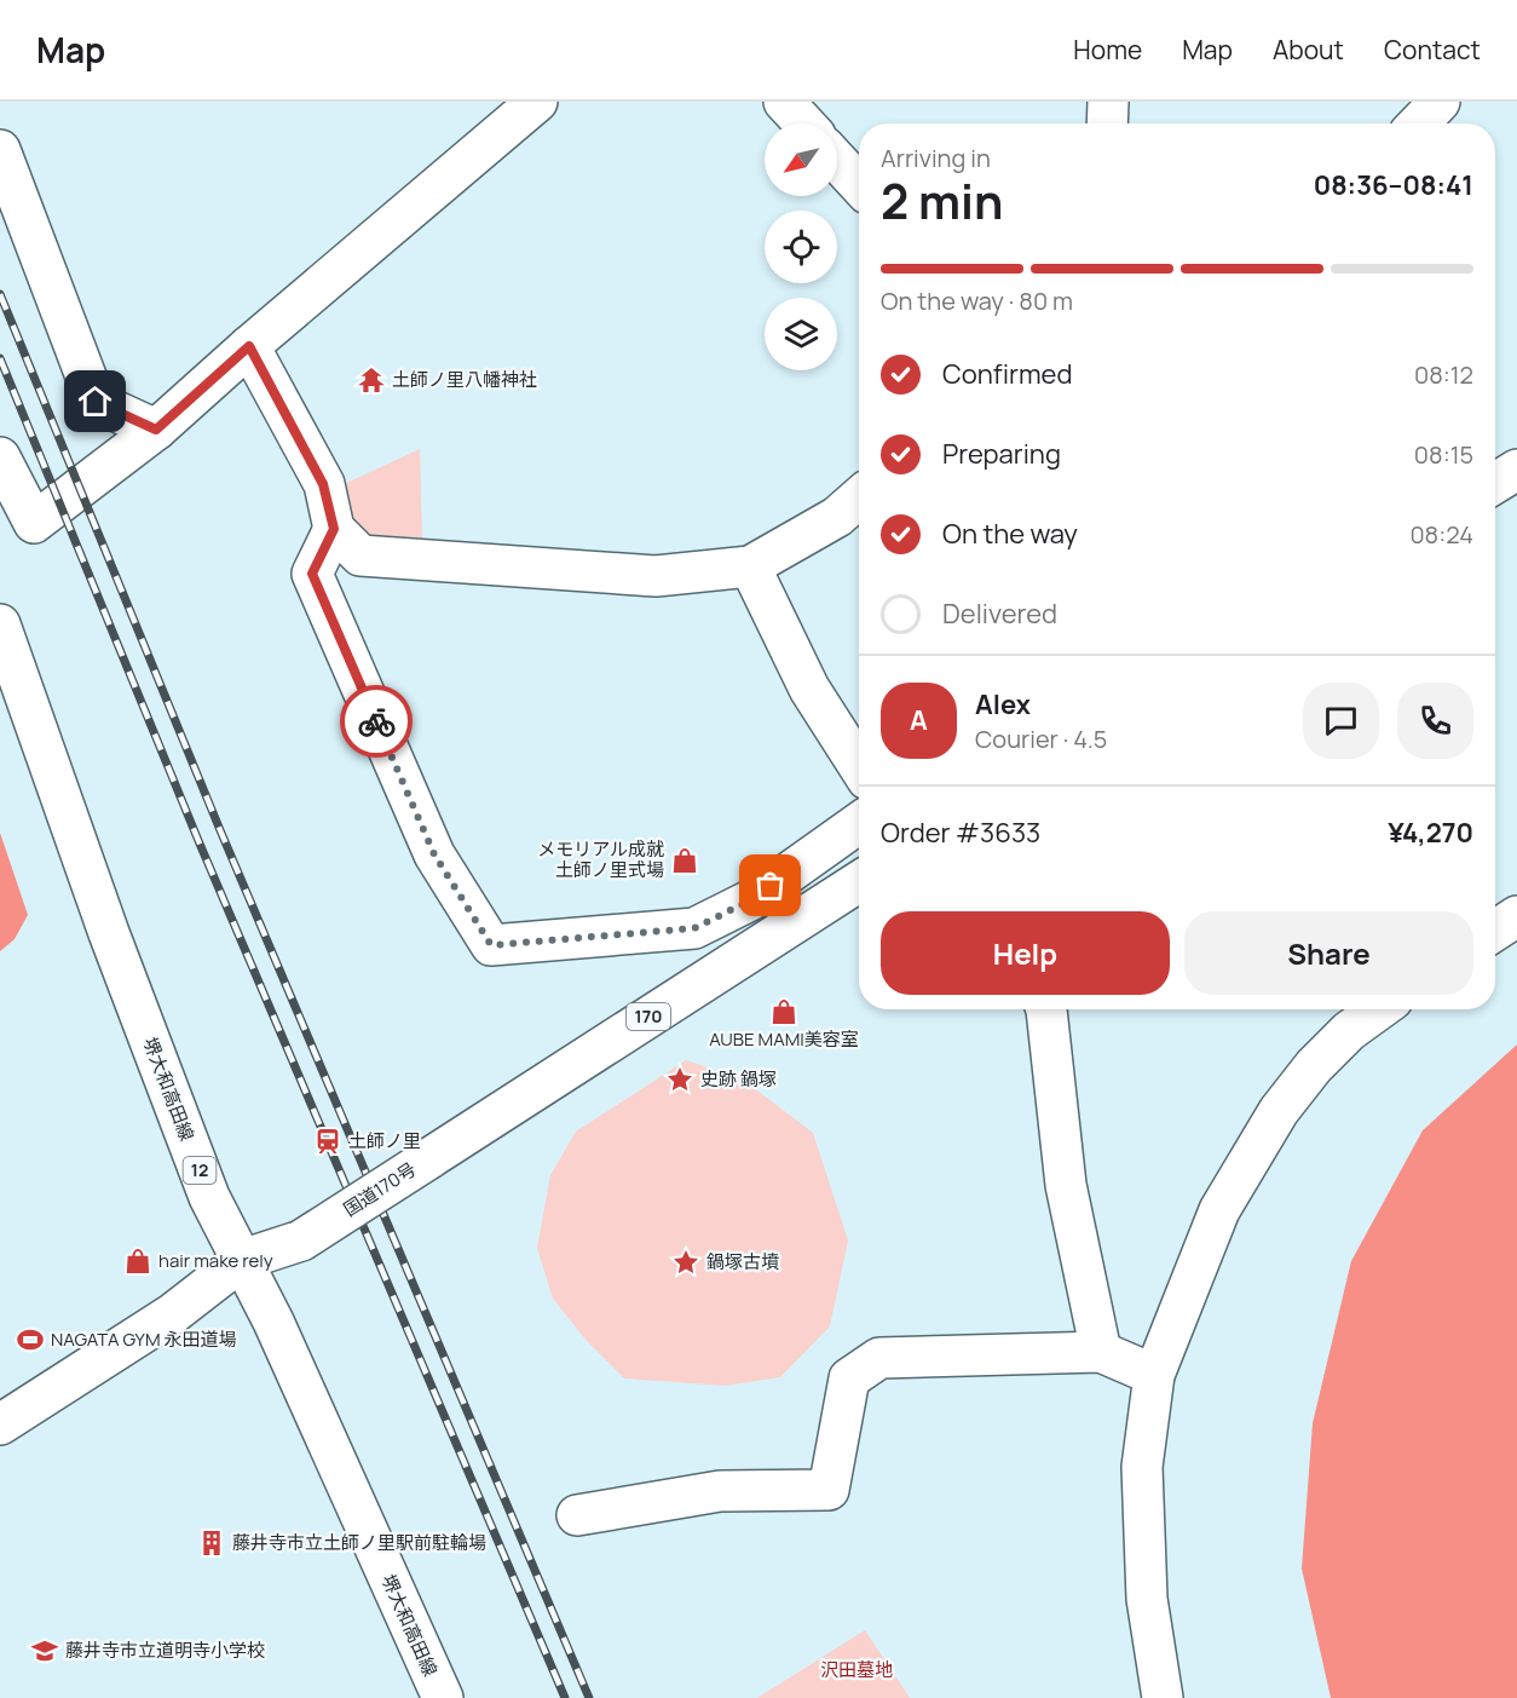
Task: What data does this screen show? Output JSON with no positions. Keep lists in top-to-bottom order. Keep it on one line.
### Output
{"streets":{"main road":["170","堺大和高田線","12","国道170号"]},"crossings":[["堺大和高田線","国道170号"]],"parks":["沢田墓地"],"places":{"temple":["土師ノ里八幡神社"],"shop":["メモリアル成就 土師ノ里式場","AUBE MAMI美容室","hair make rely"],"place":["史跡 鍋塚","鍋塚古墳"],"station":["土師ノ里"],"sports":["NAGATA GYM 永田道場"],"building":["藤井寺市立土師ノ里駅前駐輪場"],"school or university":["藤井寺市立道明寺小学校"]},"north":"bottom left","page":{"header":"Map","nav":["Home","Map","About","Contact"],"heading":["2 min","Arriving in","08:36–08:41"],"panel":["Alex","Courier · 4.5","Order #3633","¥4,270"],"bar":"On the way · 80 m","list":[["Confirmed","08:12"],["Preparing","08:15"],["On the way","08:24"],"Delivered"],"round":"A","buttons":["Help","Share"]}}
